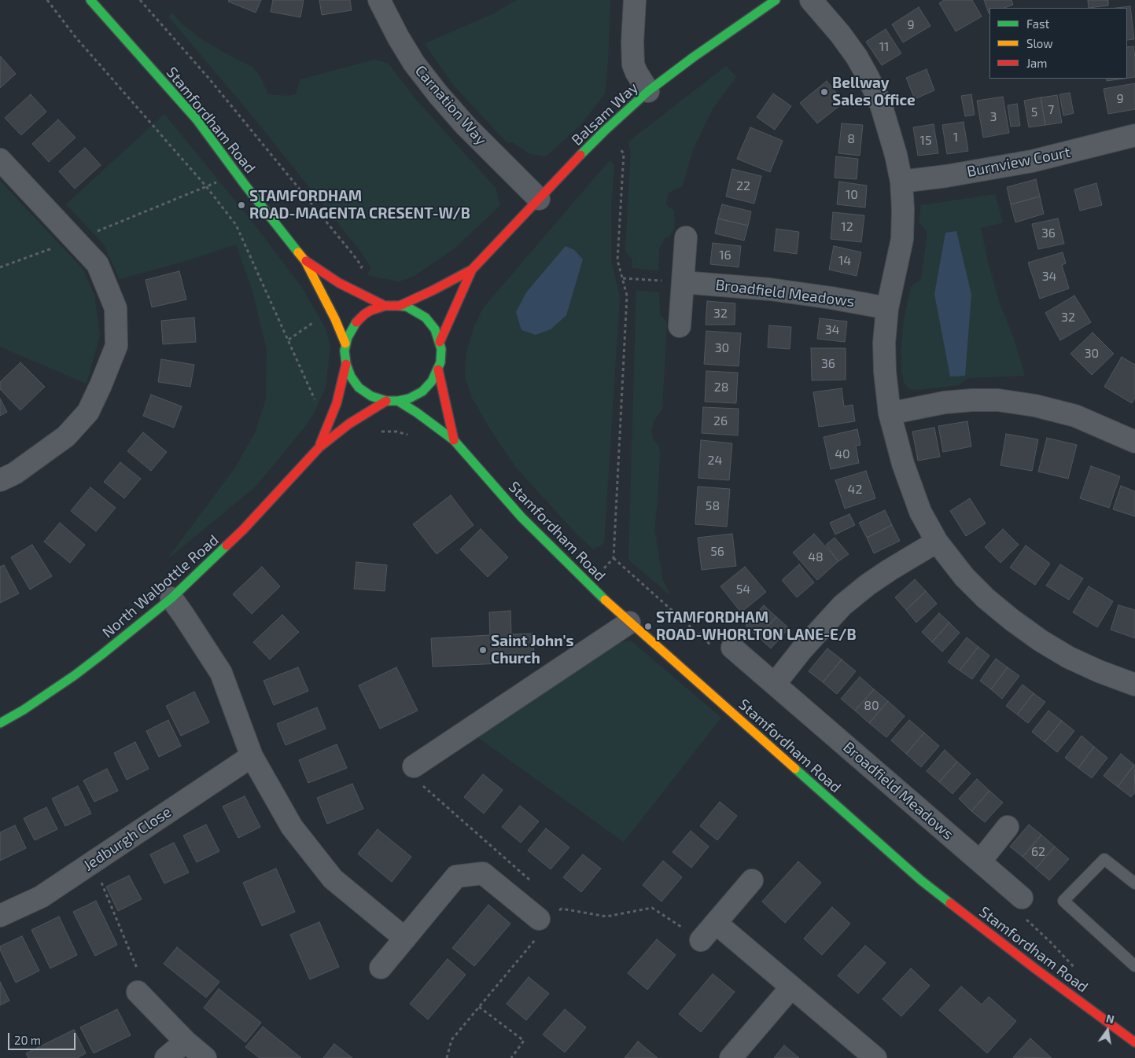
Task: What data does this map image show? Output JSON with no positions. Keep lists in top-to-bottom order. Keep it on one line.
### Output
{"streets":{"main road":["Balsam Way","Stamfordham Road","North Walbottle Road"],"street":["Carnation Way","Burnview Court","Broadfield Meadows","Jedburgh Close"]},"crossings":[["Carnation Way","Balsam Way"],["Balsam Way","Stamfordham Road"],["Balsam Way","North Walbottle Road"],["Stamfordham Road","North Walbottle Road"]],"places":["Bellway Sales Office","STAMFORDHAM ROAD-MAGENTA CRESENT-W/B","STAMFORDHAM ROAD-WHORLTON LANE-E/B","Saint John's Church"],"house_numbers":["9","11","9","7","5","3","1","8","15","22","10","12","36","16","14","34","32","32","34","30","30","36","28","26","40","24","42","58","56","48","54","80","62"],"legend":["Fast","Slow","Jam"],"scale_bar":"20 m","north":"top"}
